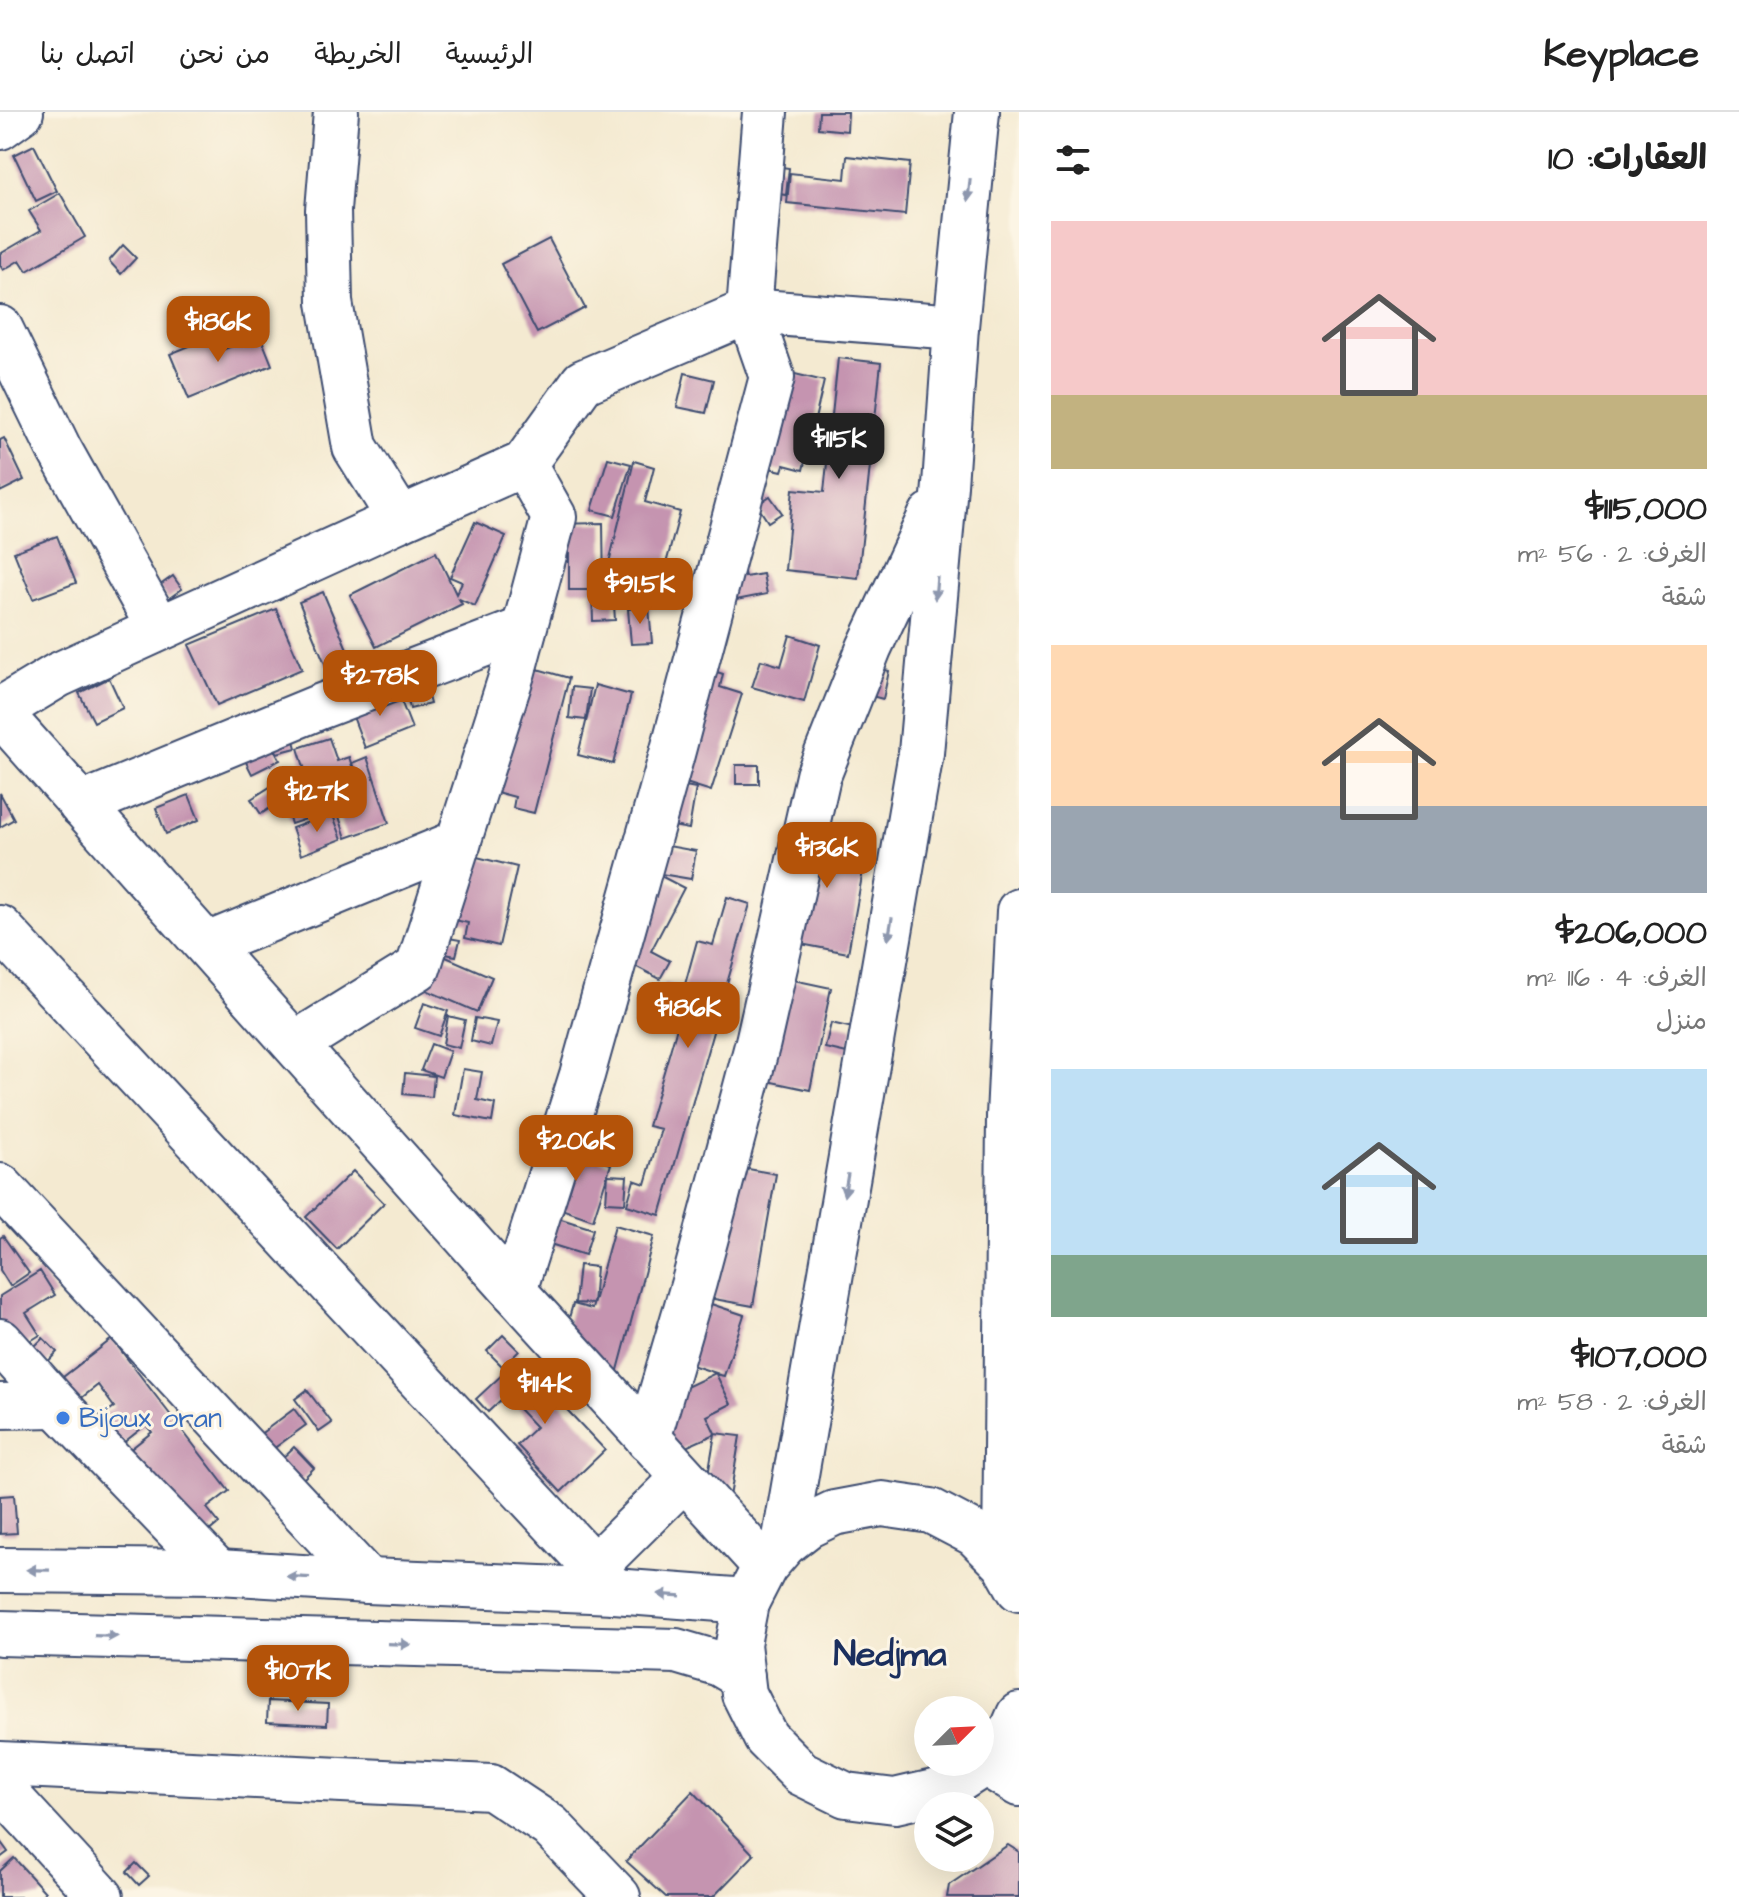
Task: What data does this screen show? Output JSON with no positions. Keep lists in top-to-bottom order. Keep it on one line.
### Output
{"districts":["Nedjma"],"places":["Bijoux oran"],"north":"top right","page":{"header":"Keyplace","nav":["الرئيسية","الخريطة","من نحن","اتصل بنا"],"heading":"العقارات: 10","list":[{"name":"$115,000","note":"الغرف: 2 · 56 m² · شقة"},{"name":"$206,000","note":"الغرف: 4 · 116 m² · منزل"},{"name":"$107,000","note":"الغرف: 2 · 58 m² · شقة"}],"price":["$186K","$115K","$91.5K","$278K","$127K","$136K","$186K","$206K","$114K","$107K"]}}
